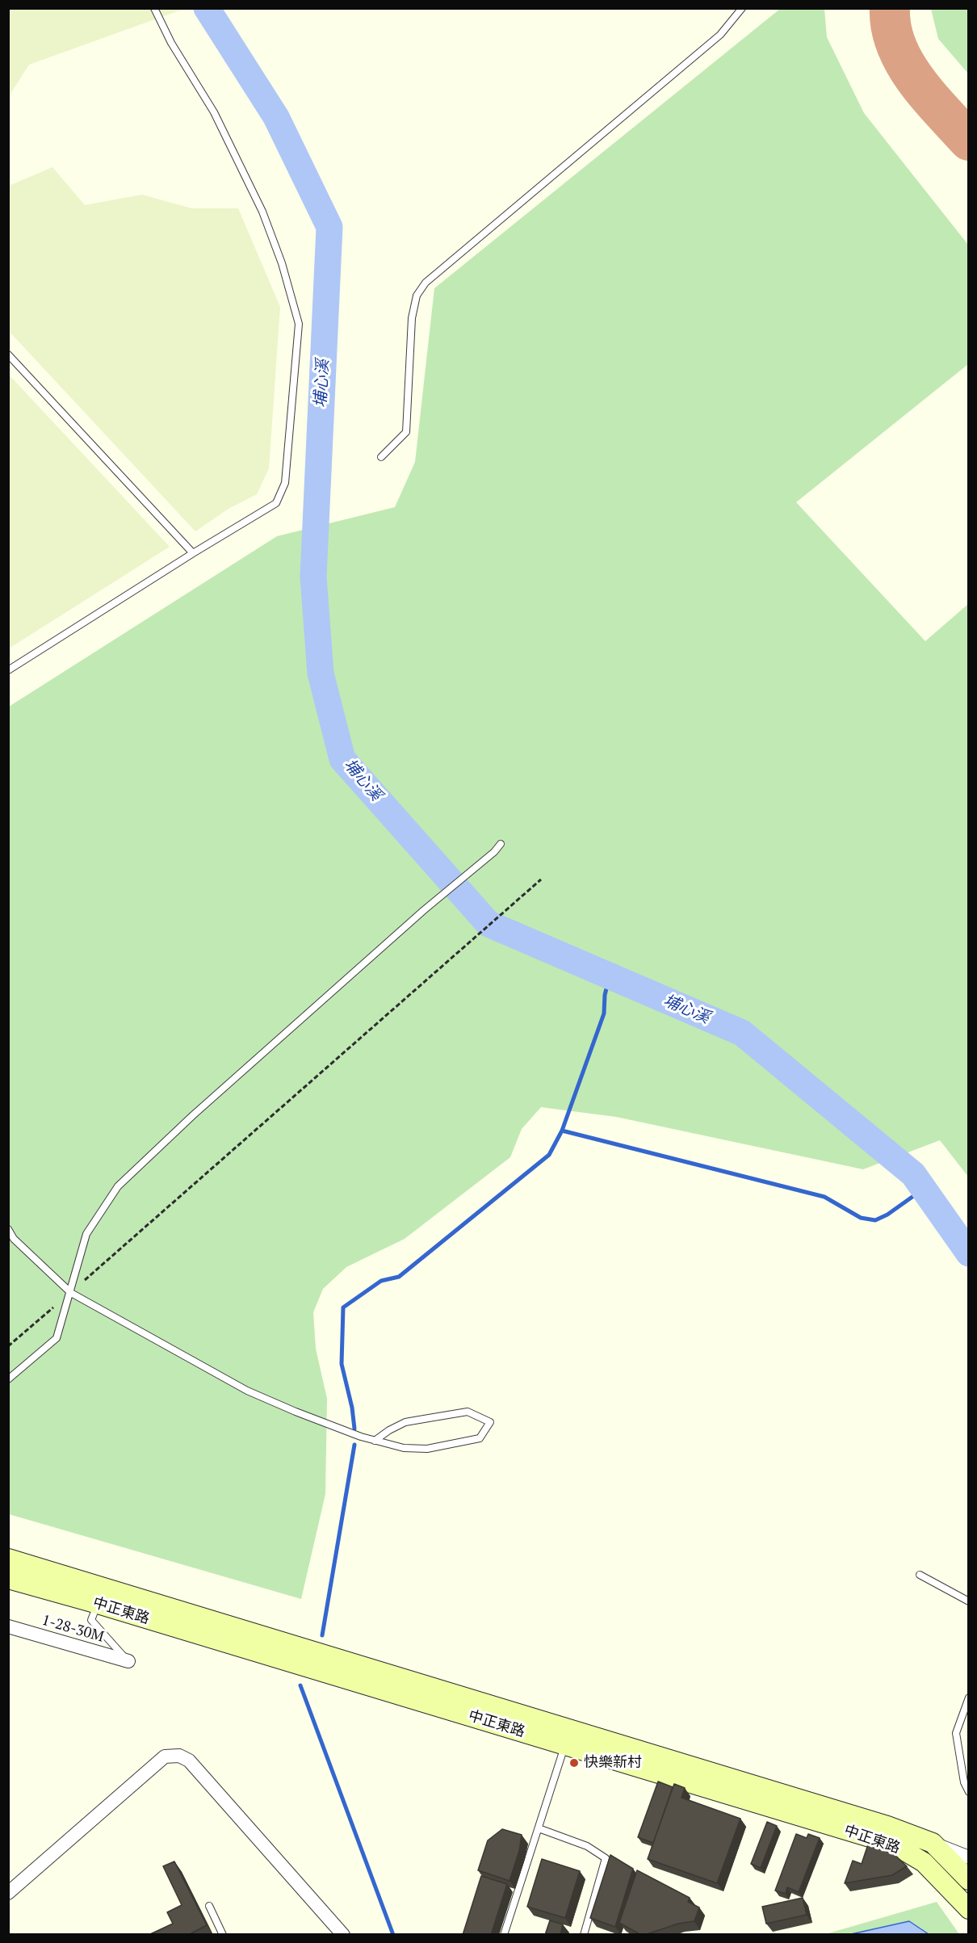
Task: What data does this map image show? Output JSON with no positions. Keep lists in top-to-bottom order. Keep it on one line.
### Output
{"streets":{"main road":["中正東路"],"street":["1-28-30M"]},"water":["埔心溪"],"places":["快樂新村"]}
